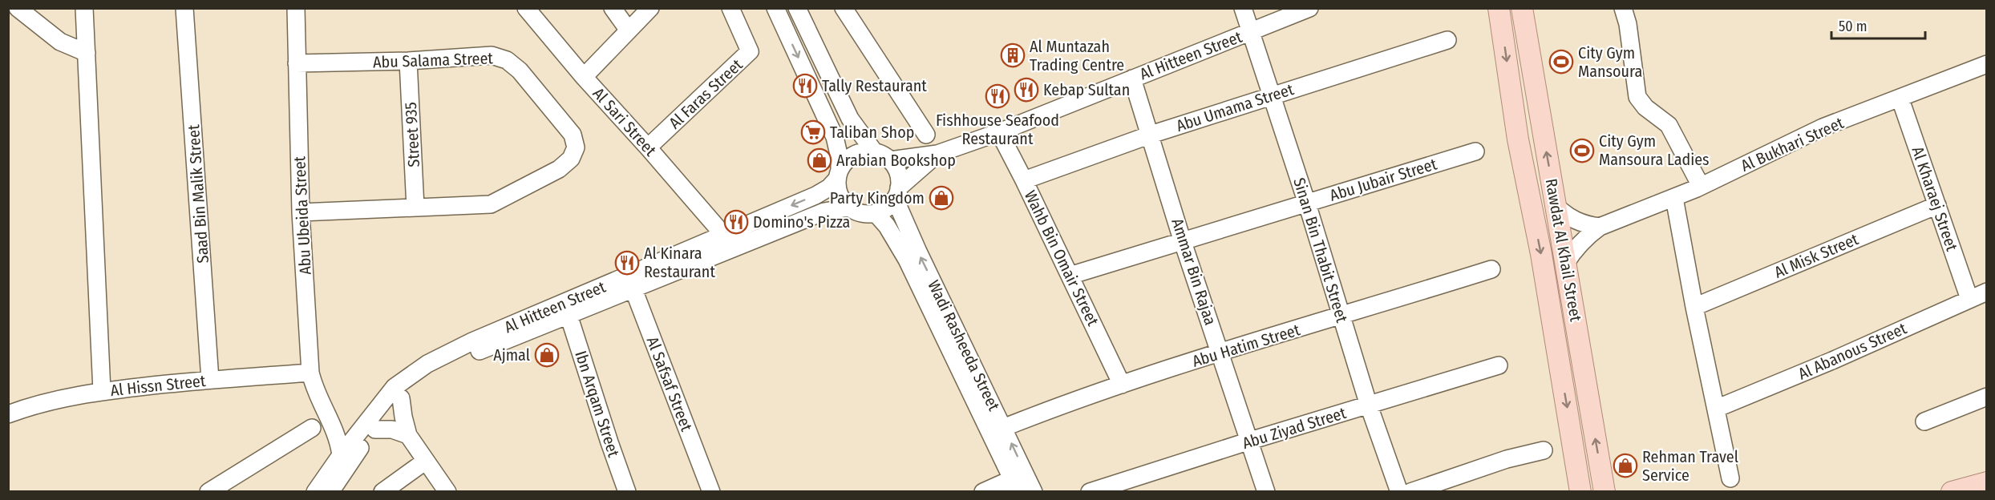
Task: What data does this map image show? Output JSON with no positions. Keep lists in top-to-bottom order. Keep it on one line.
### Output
{"streets":{"main road":["Rawdat Al Khail Street"],"street":["Al Hitteen Street","Abu Salama Street","Al Faras Street","Abu Umama Street","Al Sari Street","Street 935","Al Bukhari Street","Abu Jubair Street","Saad Bin Malik Street","Al Kharaej Street","Abu Ubeida Street","Sinan Bin Thabit Street","Al Misk Street","Wahb Bin Omair Street","Ammar Bin Rajaa","Wadi Rasheeda Street","Abu Hatim Street","Al Abanous Street","Al Safsaf Street","Al Hissn Street","Ibn Arqam Street","Abu Ziyad Street"]},"crossings":[["Al Hitteen Street","Al Sari Street"],["Al Hitteen Street","Sinan Bin Thabit Street"],["Al Hitteen Street","Wahb Bin Omair Street"],["Al Hitteen Street","Ammar Bin Rajaa"],["Al Hitteen Street","Wadi Rasheeda Street"],["Al Hitteen Street","Al Safsaf Street"],["Al Hitteen Street","Ibn Arqam Street"],["Abu Salama Street","Street 935"],["Abu Salama Street","Abu Ubeida Street"],["Al Faras Street","Al Sari Street"],["Abu Umama Street","Sinan Bin Thabit Street"],["Abu Umama Street","Wahb Bin Omair Street"],["Abu Umama Street","Ammar Bin Rajaa"],["Al Bukhari Street","Al Kharaej Street"],["Al Bukhari Street","Rawdat Al Khail Street"],["Abu Jubair Street","Sinan Bin Thabit Street"],["Abu Jubair Street","Wahb Bin Omair Street"],["Abu Jubair Street","Ammar Bin Rajaa"],["Saad Bin Malik Street","Al Hissn Street"],["Al Kharaej Street","Al Misk Street"],["Al Kharaej Street","Al Abanous Street"],["Abu Ubeida Street","Al Hissn Street"],["Sinan Bin Thabit Street","Abu Hatim Street"],["Sinan Bin Thabit Street","Abu Ziyad Street"],["Wahb Bin Omair Street","Abu Hatim Street"],["Ammar Bin Rajaa","Abu Hatim Street"],["Ammar Bin Rajaa","Abu Ziyad Street"],["Wadi Rasheeda Street","Abu Hatim Street"]],"places":{"building":["Al Muntazah Trading Centre"],"sports":["City Gym Mansoura","City Gym Mansoura Ladies"],"restaurant":["Tally Restaurant","Kebap Sultan","Fishhouse Seafood Restaurant","Domino's Pizza","Al Kinara Restaurant"],"supermarket":["Taliban Shop"],"shop":["Arabian Bookshop","Party Kingdom","Ajmal","Rehman Travel Service"]},"scale_bar":"50 m"}
